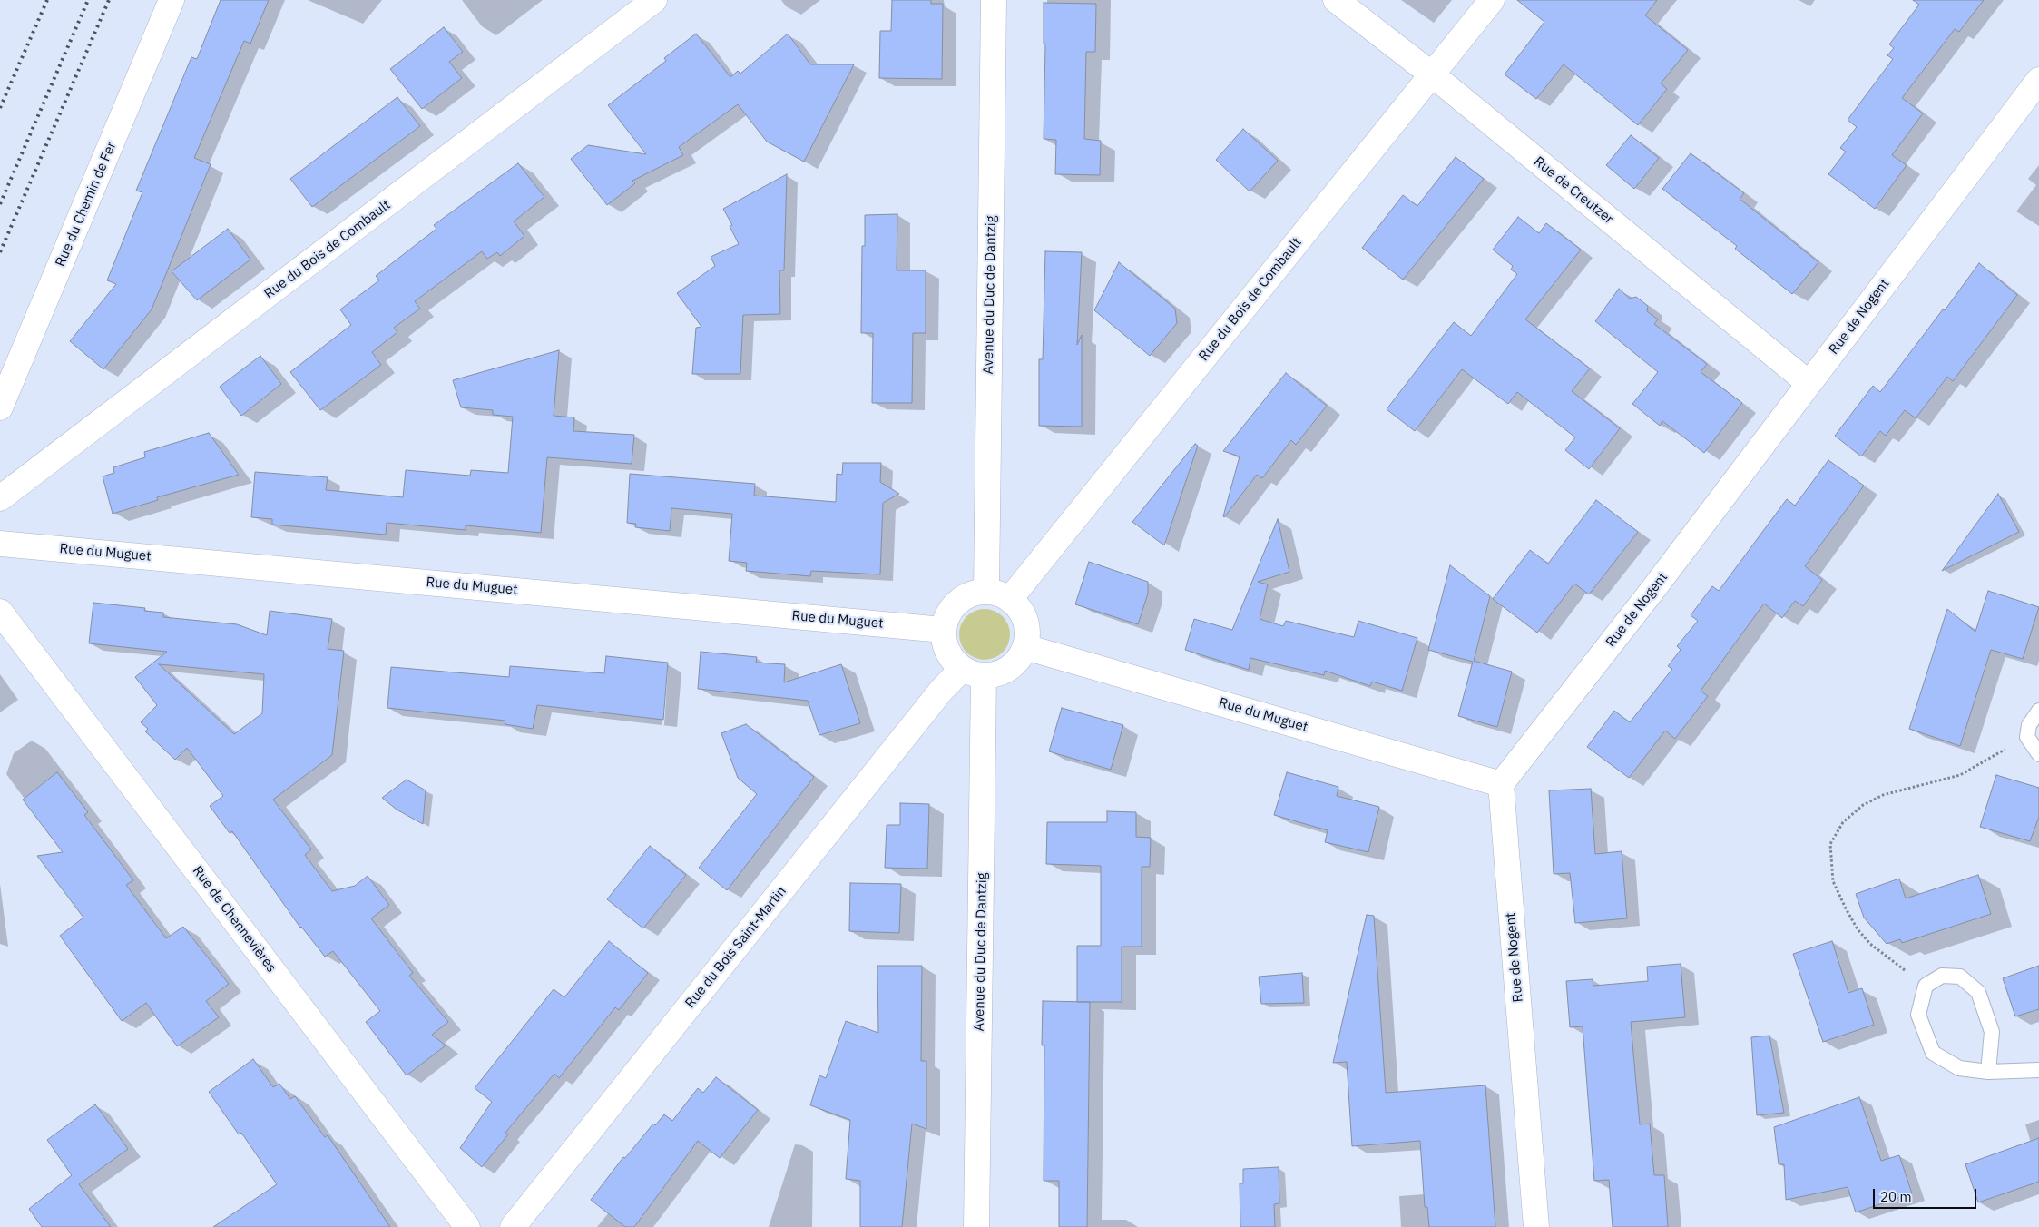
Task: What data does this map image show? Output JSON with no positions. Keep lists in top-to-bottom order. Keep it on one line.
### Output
{"streets":{"street":["Rue de Creutzer","Rue du Chemin de Fer","Rue du Bois de Combault","Avenue du Duc de Dantzig","Rue de Nogent","Rue du Muguet","Rue de Chennevières","Rue du Bois Saint-Martin"]},"crossings":[["Rue de Creutzer","Rue du Bois de Combault"],["Rue de Creutzer","Rue de Nogent"],["Rue du Bois de Combault","Avenue du Duc de Dantzig"],["Rue du Bois de Combault","Rue du Muguet"],["Rue du Bois de Combault","Rue du Bois Saint-Martin"],["Avenue du Duc de Dantzig","Rue du Muguet"],["Avenue du Duc de Dantzig","Rue du Bois Saint-Martin"],["Rue de Nogent","Rue du Muguet"],["Rue du Muguet","Rue du Bois Saint-Martin"]],"scale_bar":"20 m"}
